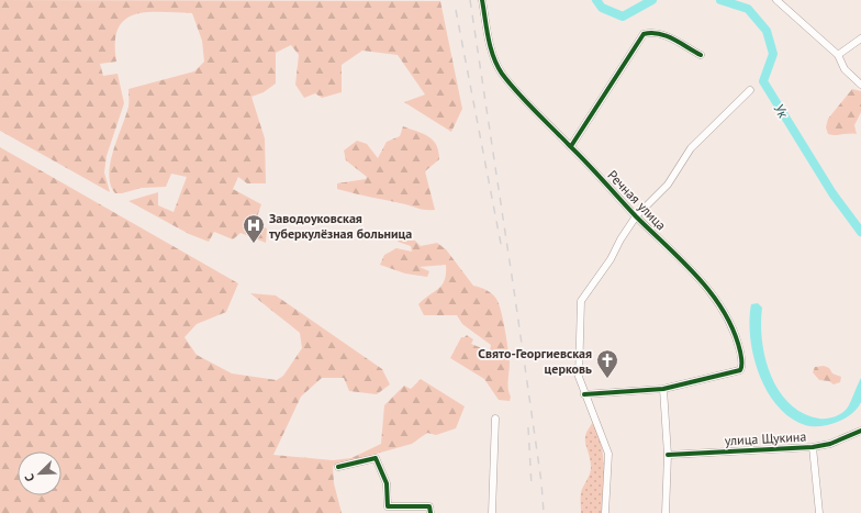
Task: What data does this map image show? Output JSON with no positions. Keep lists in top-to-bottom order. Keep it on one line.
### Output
{"streets":{"street":["Речная улица","улица Щукина"]},"water":["Ук"],"places":{"hospital":["Заводоуковская туберкулёзная больница"],"church":["Свято-Георгиевская церковь"]},"north":"bottom left"}
